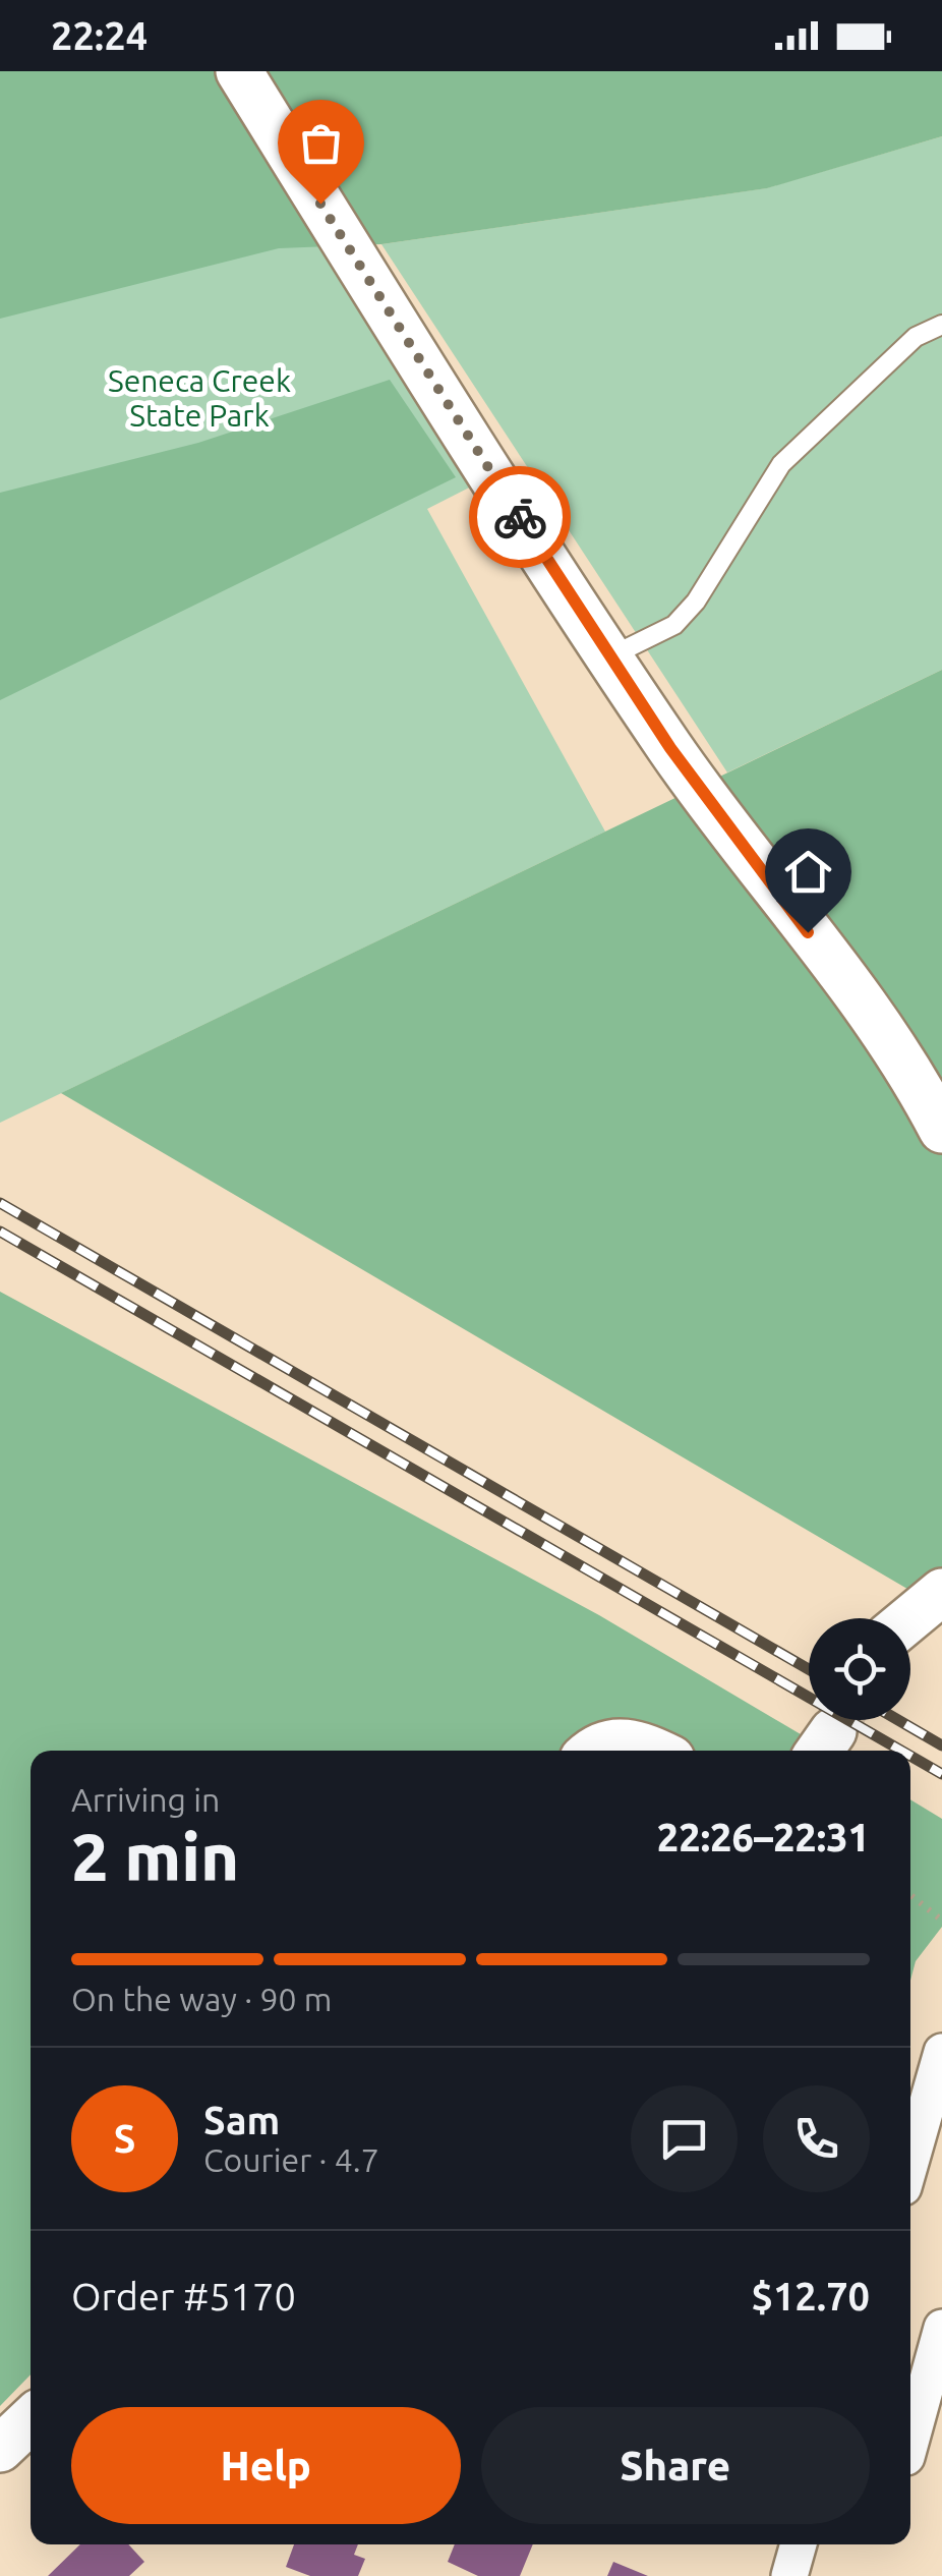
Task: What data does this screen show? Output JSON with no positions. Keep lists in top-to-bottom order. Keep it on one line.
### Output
{"parks":["Seneca Creek State Park"],"page":{"status":"22:24","heading":["2 min","Arriving in","22:26–22:31"],"panel":["Sam","Courier · 4.7","Order #5170","$12.70"],"bar":"On the way · 90 m","round":"S","buttons":["Help","Share"]}}
